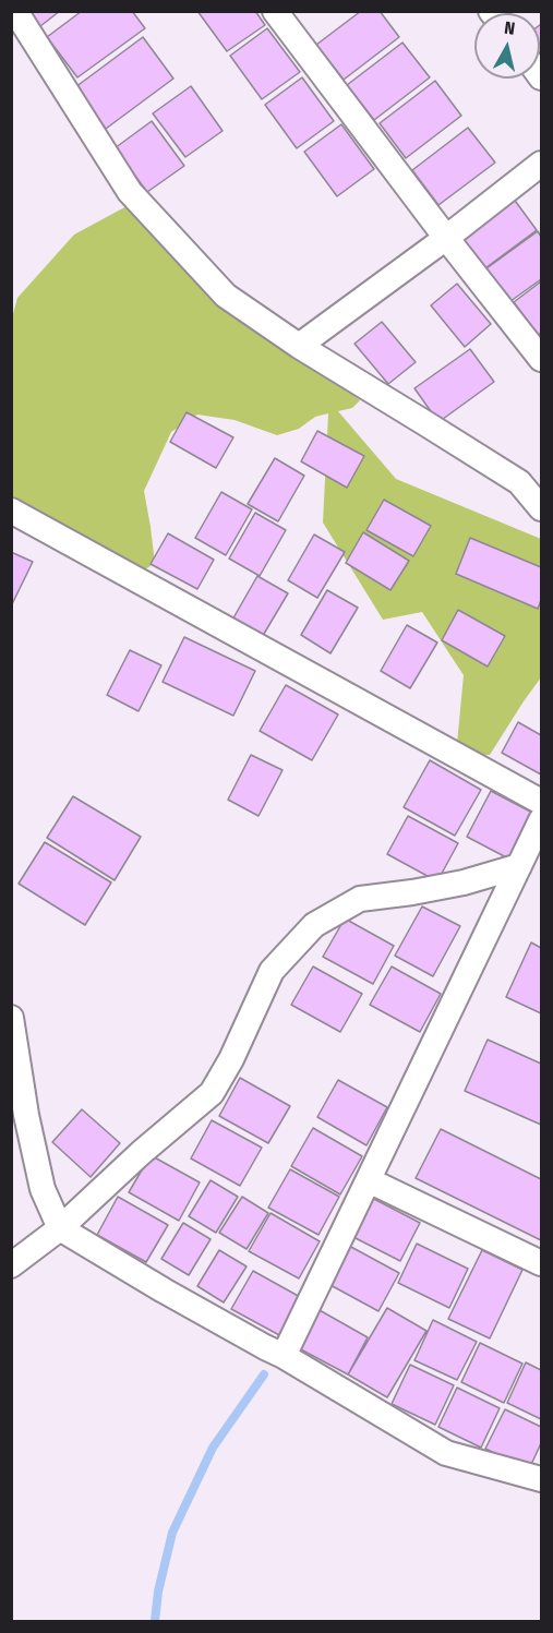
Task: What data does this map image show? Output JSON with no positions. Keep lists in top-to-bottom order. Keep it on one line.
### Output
{"north":"top"}
